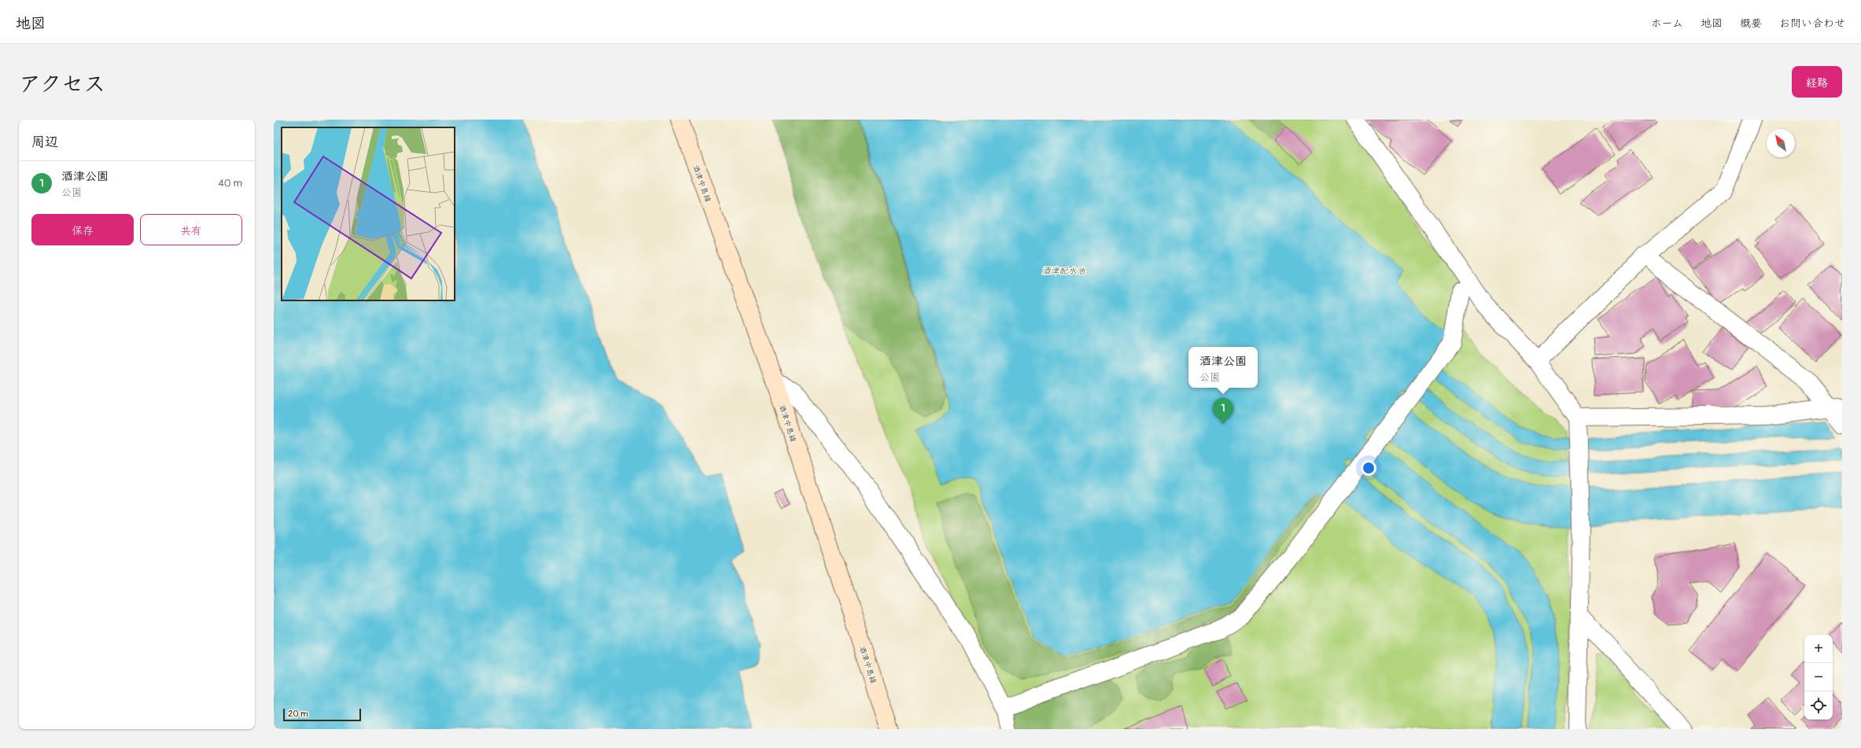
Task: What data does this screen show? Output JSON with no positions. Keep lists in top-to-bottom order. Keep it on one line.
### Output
{"streets":{"main road":["酒津中島線"]},"water":["酒津配水池"],"scale_bar":"20 m","north":"top left","page":{"header":"地図","nav":["ホーム","地図","概要","お問い合わせ"],"title":"アクセス","buttons":["経路",["保存","共有"]],"heading":"周辺","list":[{"mark":"1","name":"酒津公園","note":"公園","value":"40 m"}],"popup":["酒津公園","公園"],"pins":"1","map_buttons":["+","−"],"scale":"20 m"}}
